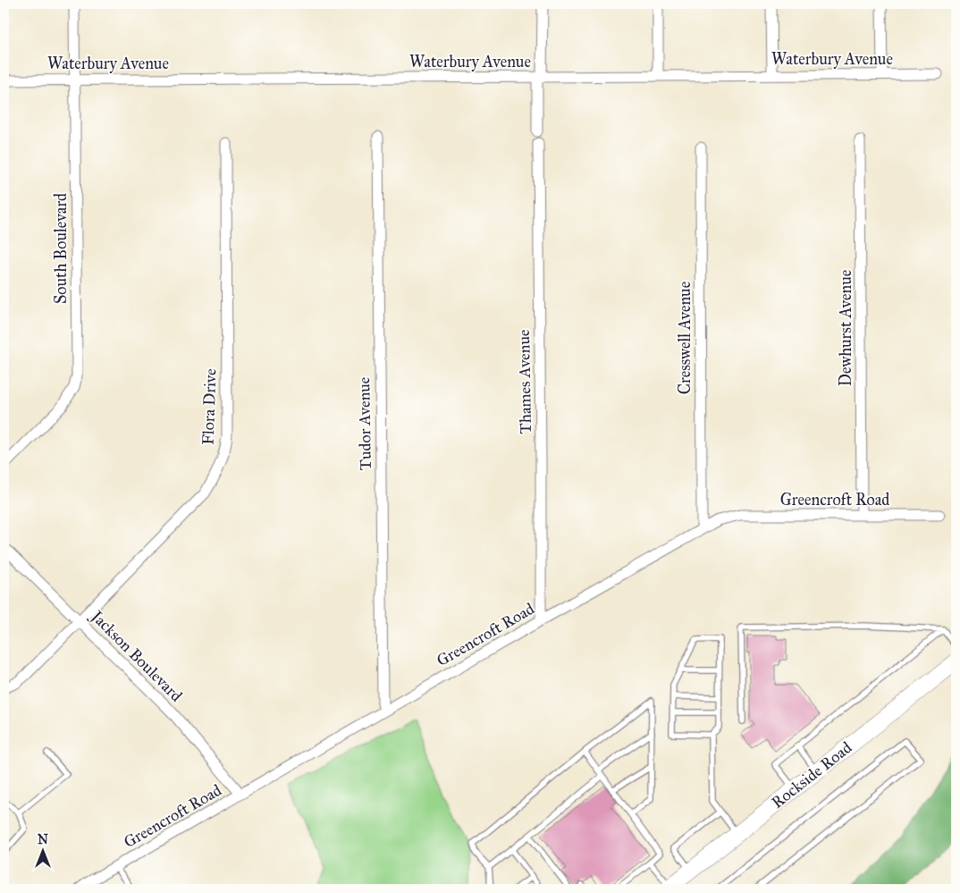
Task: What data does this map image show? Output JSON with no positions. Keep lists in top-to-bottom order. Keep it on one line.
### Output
{"streets":{"main road":["Rockside Road"],"street":["Waterbury Avenue","South Boulevard","Dewhurst Avenue","Cresswell Avenue","Thames Avenue","Flora Drive","Tudor Avenue","Greencroft Road","Jackson Boulevard"]},"crossings":[["Waterbury Avenue","South Boulevard"],["Dewhurst Avenue","Greencroft Road"],["Cresswell Avenue","Greencroft Road"],["Thames Avenue","Greencroft Road"],["Flora Drive","Jackson Boulevard"],["Tudor Avenue","Greencroft Road"],["Greencroft Road","Jackson Boulevard"]],"north":"top"}
